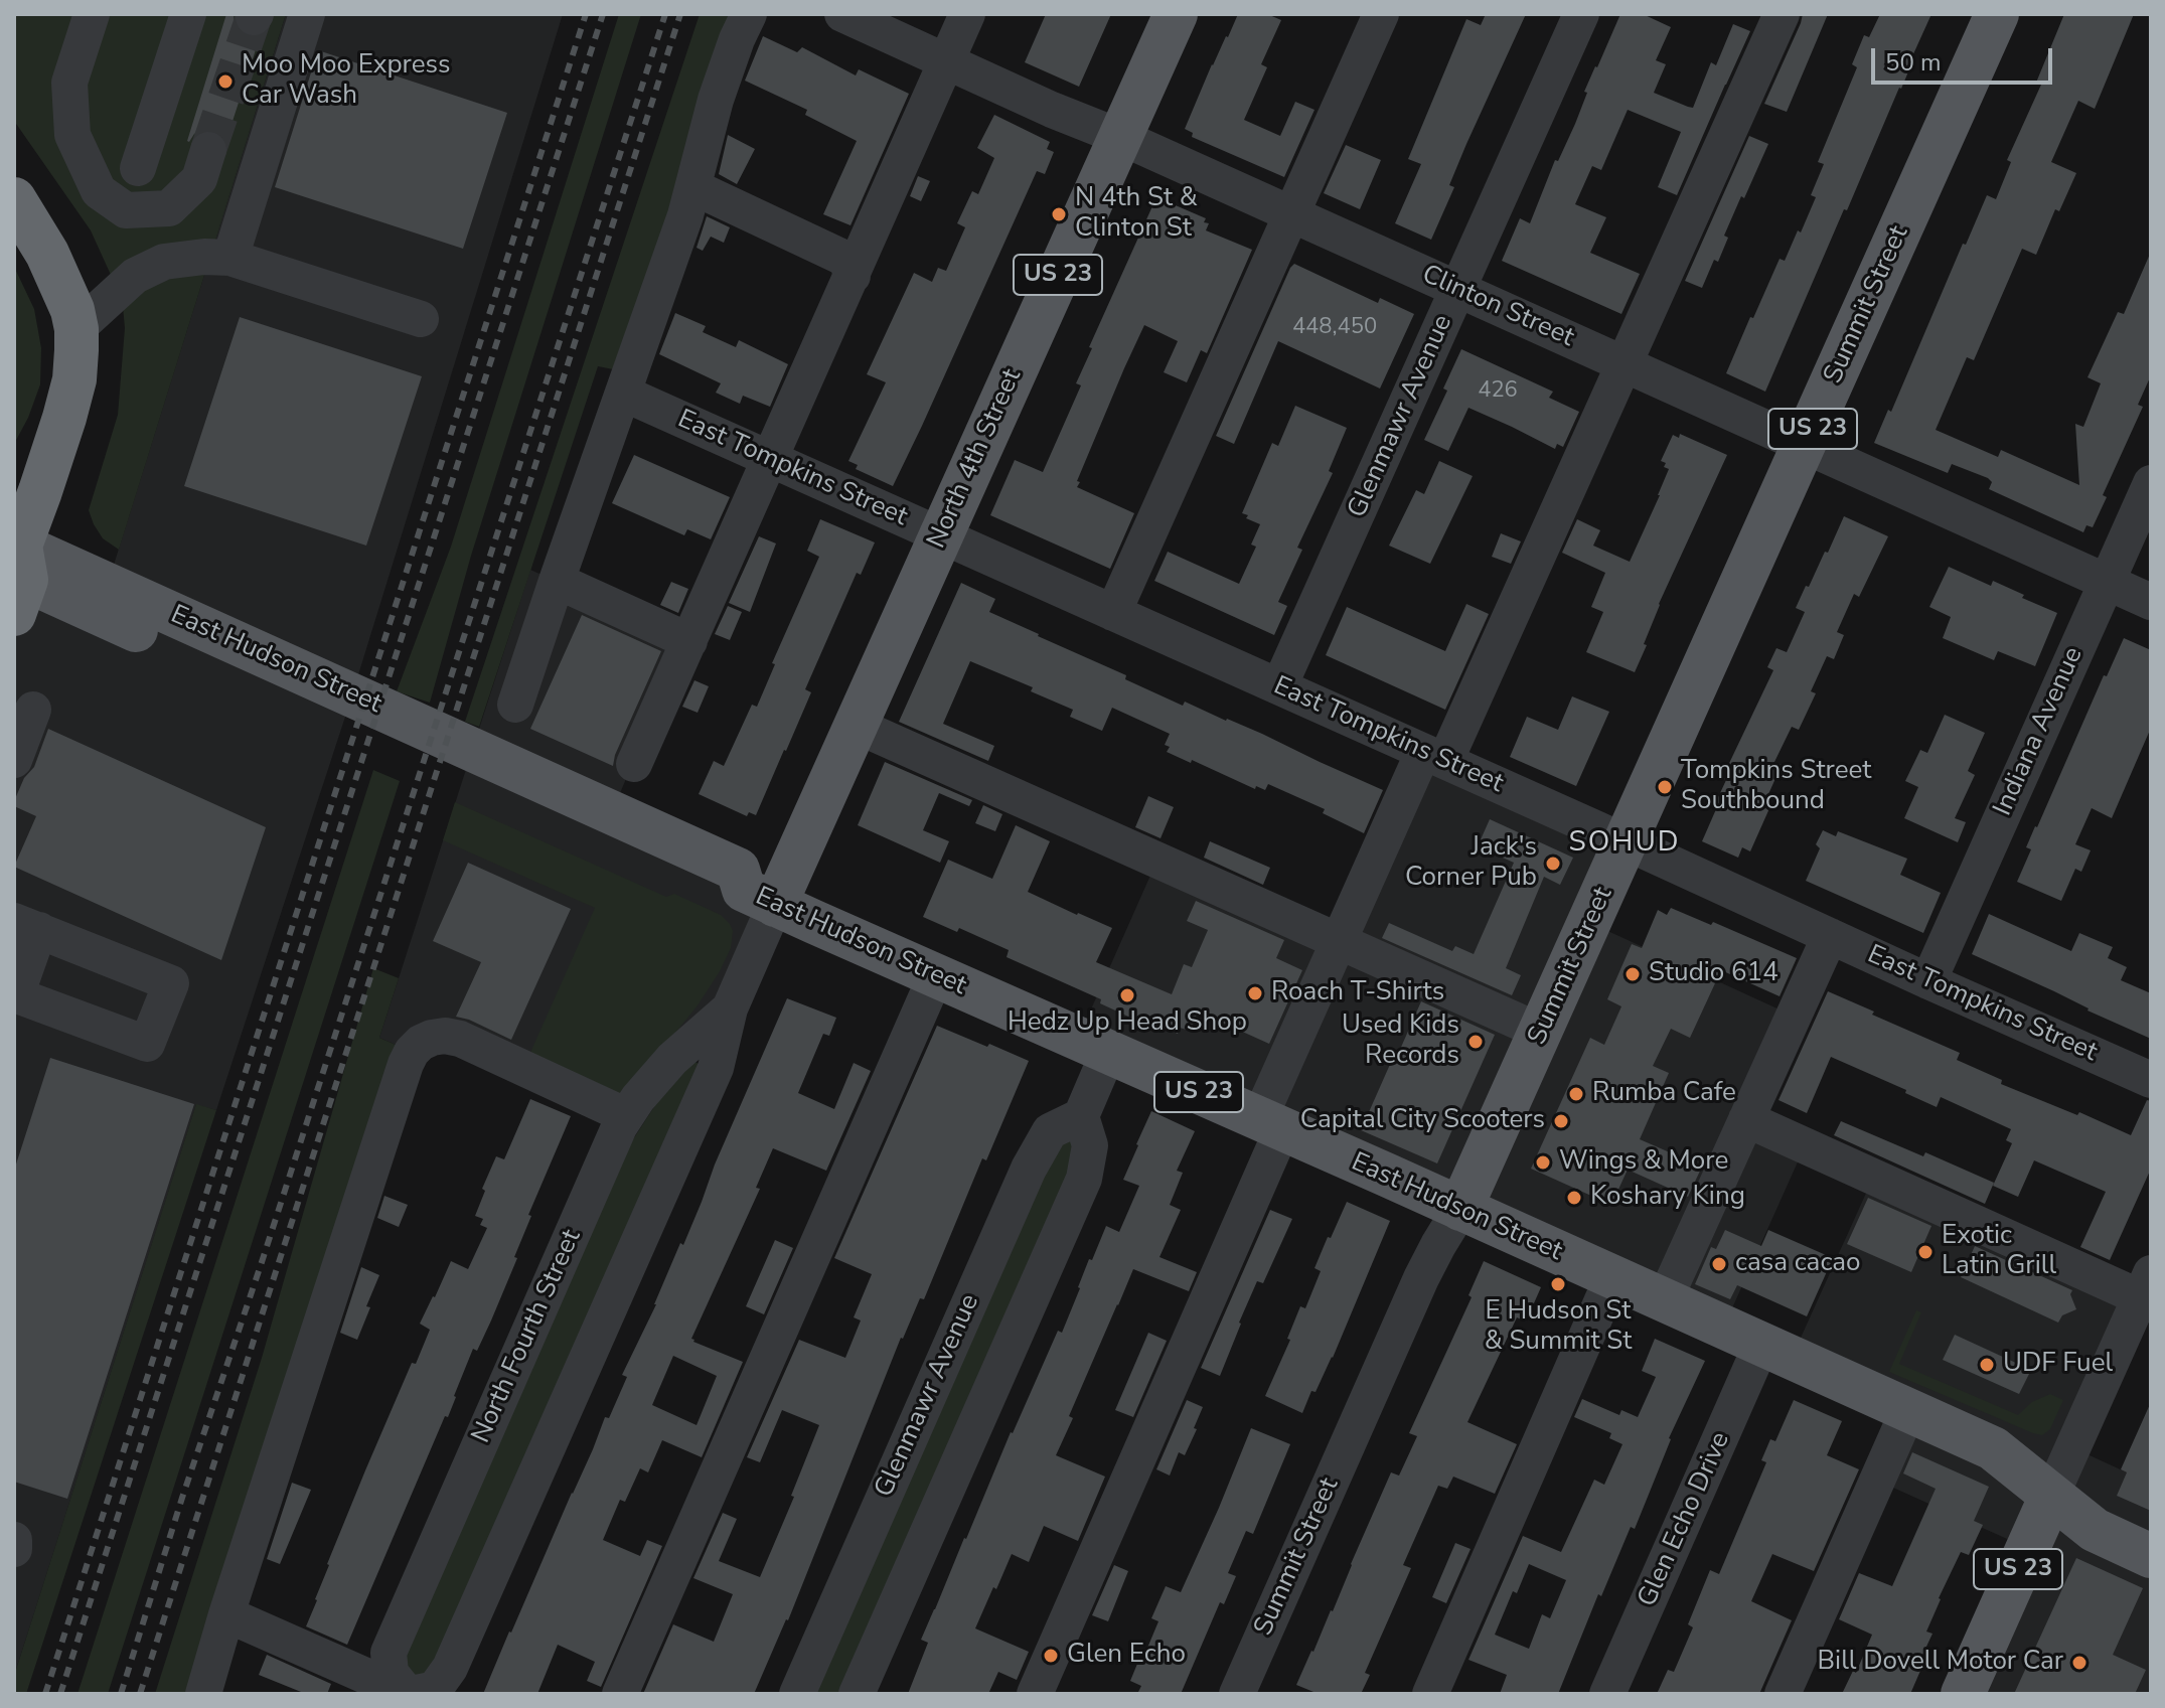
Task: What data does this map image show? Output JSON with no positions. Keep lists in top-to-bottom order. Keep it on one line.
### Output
{"streets":{"main road":["US 23","Summit Street","North 4th Street","East Hudson Street"],"street":["Clinton Street","Glenmawr Avenue","East Tompkins Street","Indiana Avenue","North Fourth Street","Glen Echo Drive"]},"crossings":[["US 23","East Hudson Street"],["Summit Street","Clinton Street"],["Summit Street","East Tompkins Street"],["Summit Street","East Hudson Street"],["Clinton Street","Glenmawr Avenue"],["Clinton Street","North 4th Street"],["Clinton Street","Indiana Avenue"],["Glenmawr Avenue","East Tompkins Street"],["North 4th Street","East Tompkins Street"],["North 4th Street","East Hudson Street"],["North 4th Street","North Fourth Street"],["East Tompkins Street","Indiana Avenue"],["East Hudson Street","North Fourth Street"],["East Hudson Street","Glen Echo Drive"]],"districts":["SOHUD"],"places":["Moo Moo Express Car Wash","N 4th St & Clinton St","Tompkins Street Southbound","Jack's Corner Pub","Studio 614","Roach T-Shirts","Hedz Up Head Shop","Used Kids Records","Rumba Cafe","Capital City Scooters","Wings & More","Koshary King","Exotic Latin Grill","casa cacao","E Hudson St & Summit St","UDF Fuel","Glen Echo","Bill Dovell Motor Car"],"house_numbers":["448,450","426"],"scale_bar":"50 m"}
